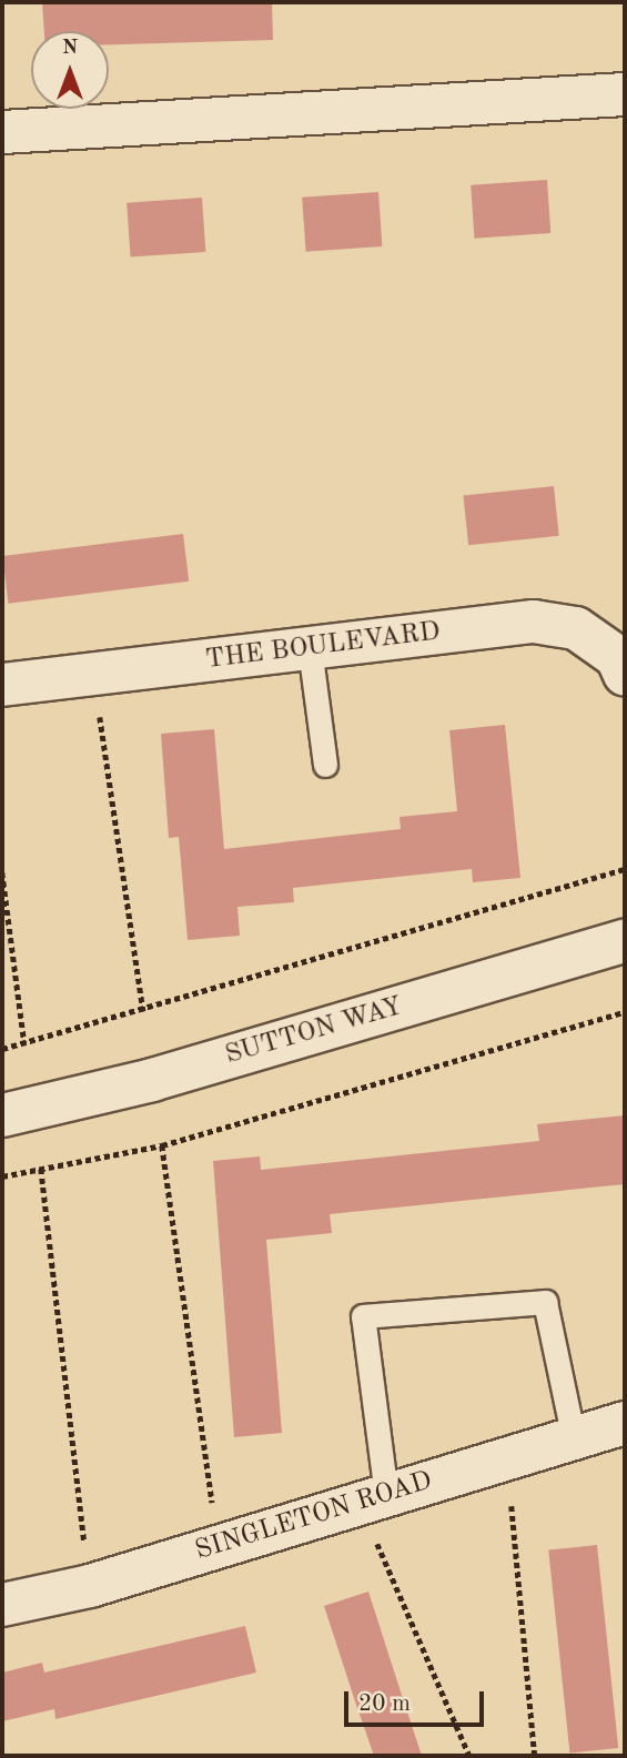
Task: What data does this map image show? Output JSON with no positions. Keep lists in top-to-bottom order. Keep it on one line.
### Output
{"streets":{"street":["THE BOULEVARD","SUTTON WAY","SINGLETON ROAD"]},"scale_bar":"20 m","north":"top"}
